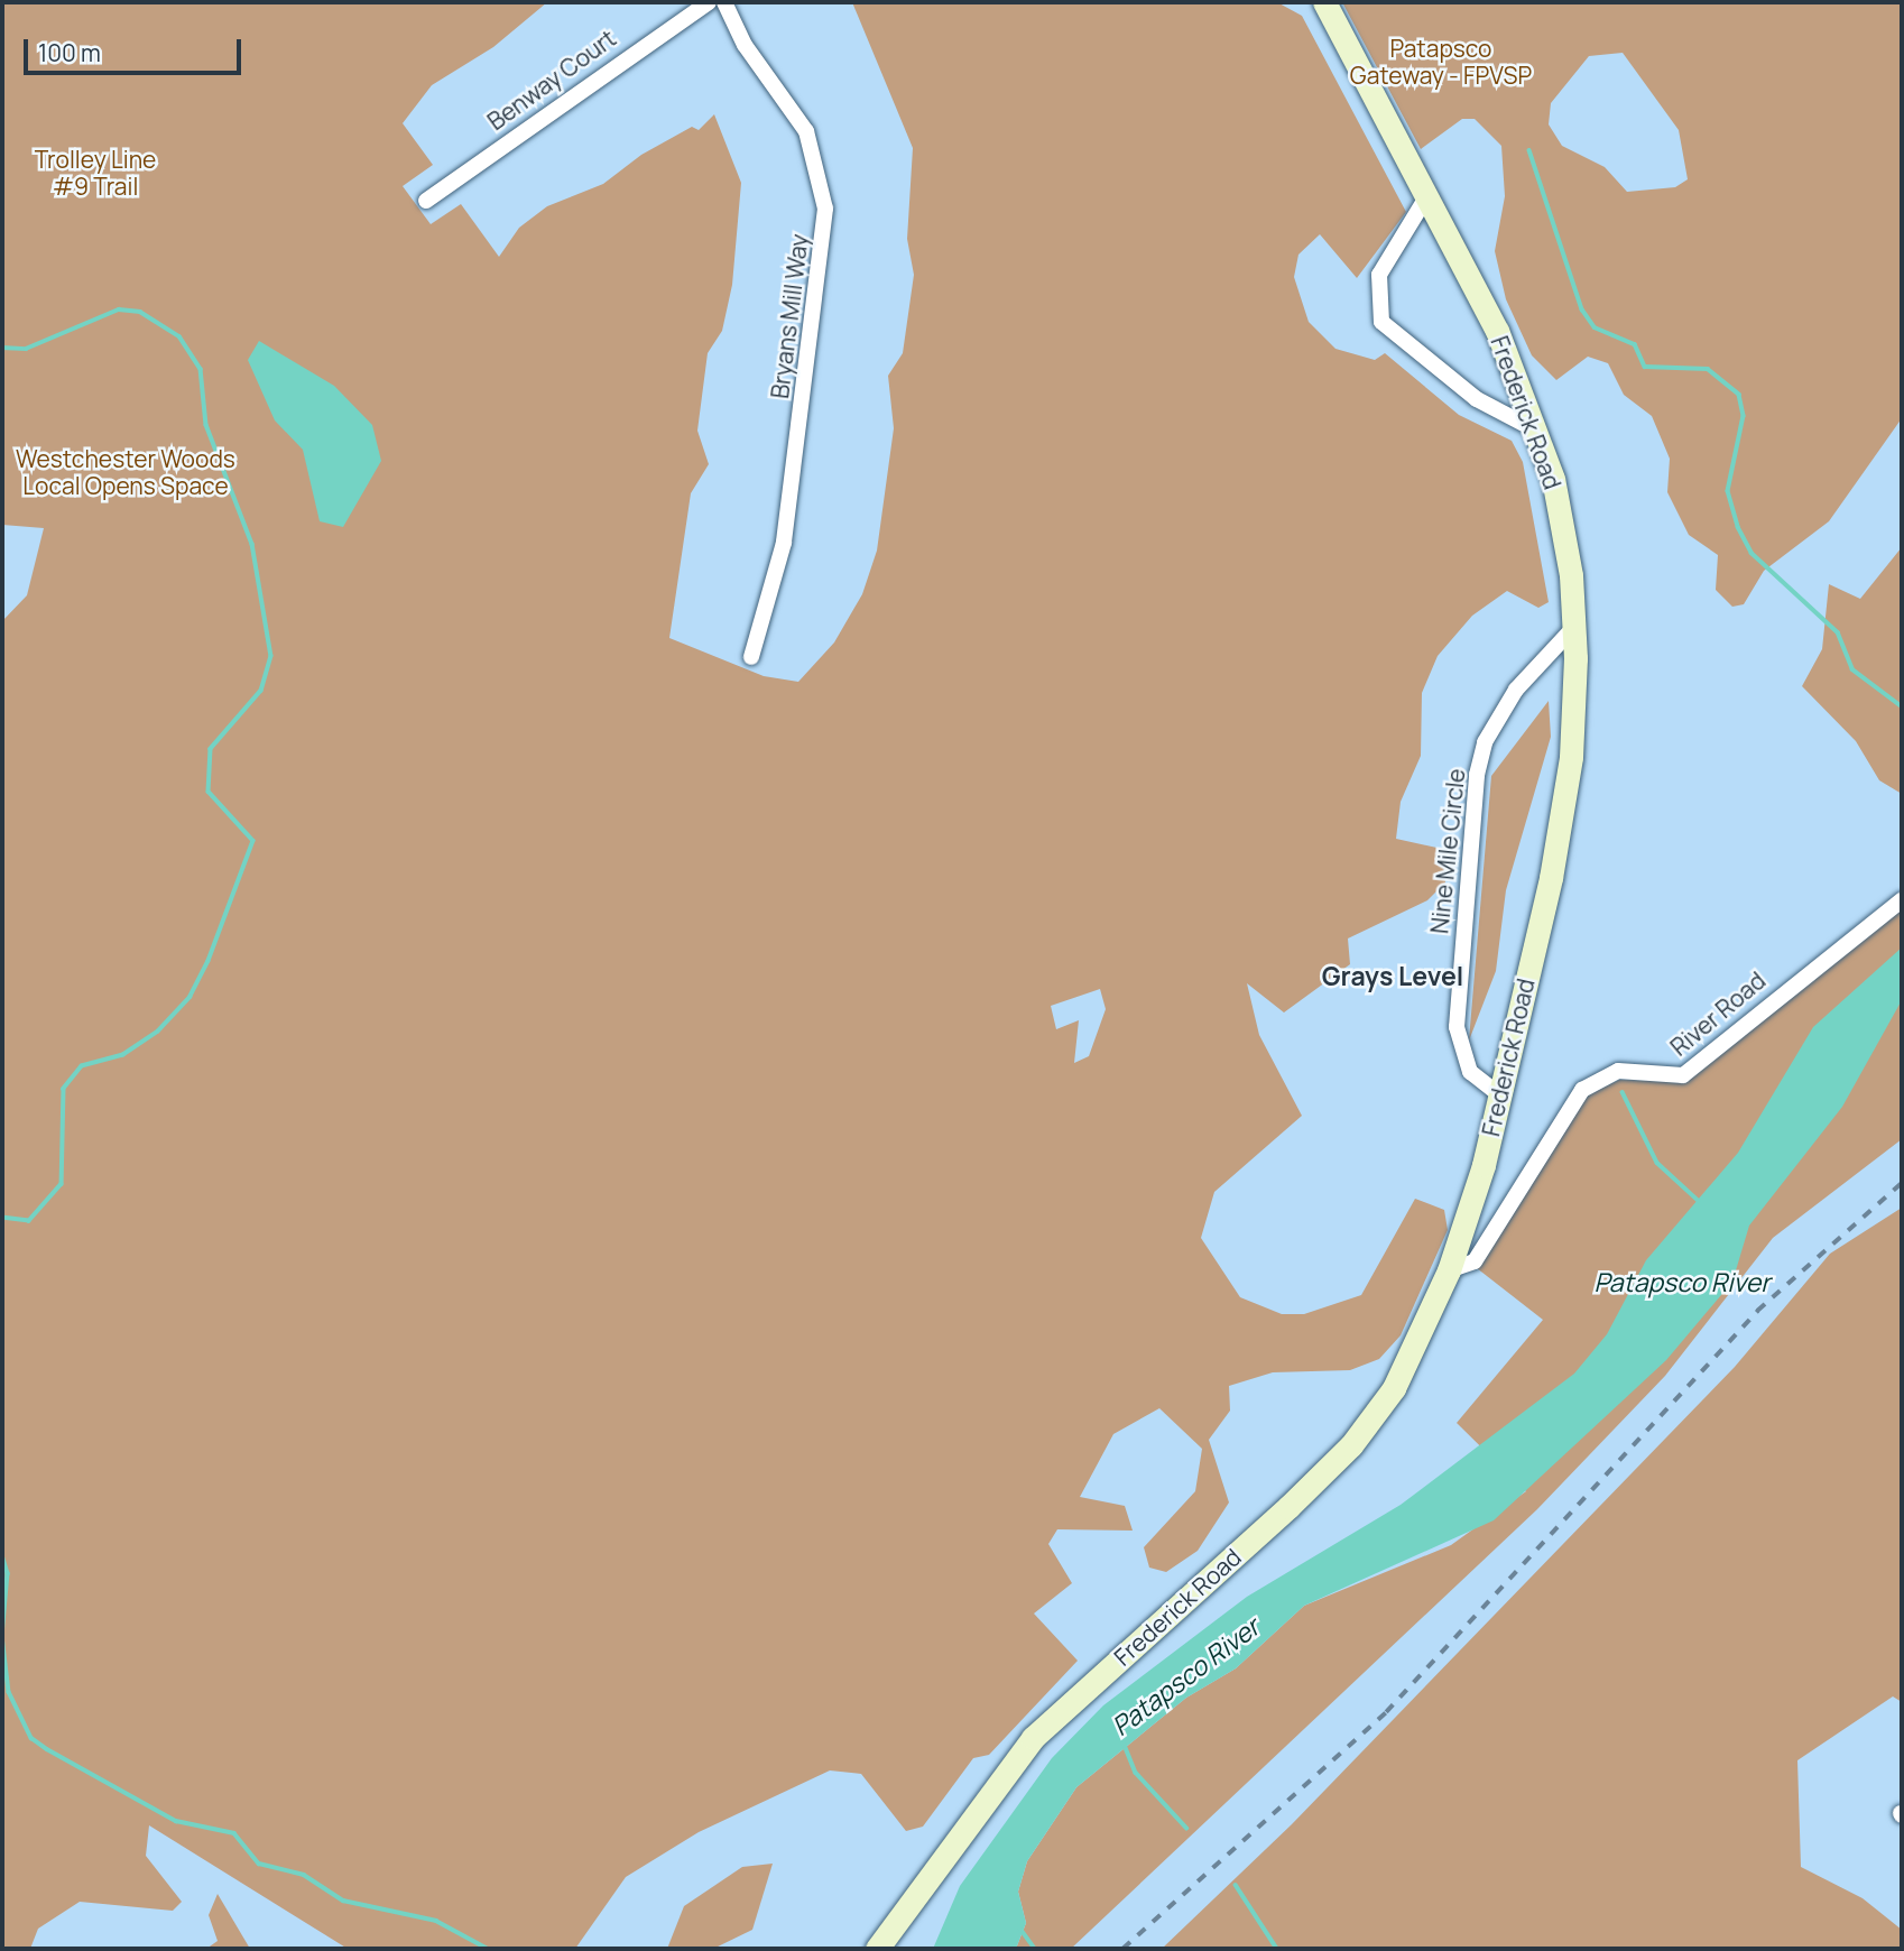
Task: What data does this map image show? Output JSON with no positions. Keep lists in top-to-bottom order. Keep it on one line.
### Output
{"streets":{"main road":["Frederick Road"],"street":["Benway Court","Bryans Mill Way","Nine Mile Circle","River Road"]},"crossings":[["Frederick Road","Nine Mile Circle"],["Frederick Road","River Road"]],"districts":["Grays Level"],"water":["Patapsco River"],"parks":["Patapsco Gateway - FPVSP","Trolley Line #9 Trail","Westchester Woods Local Opens Space"],"scale_bar":"100 m"}
